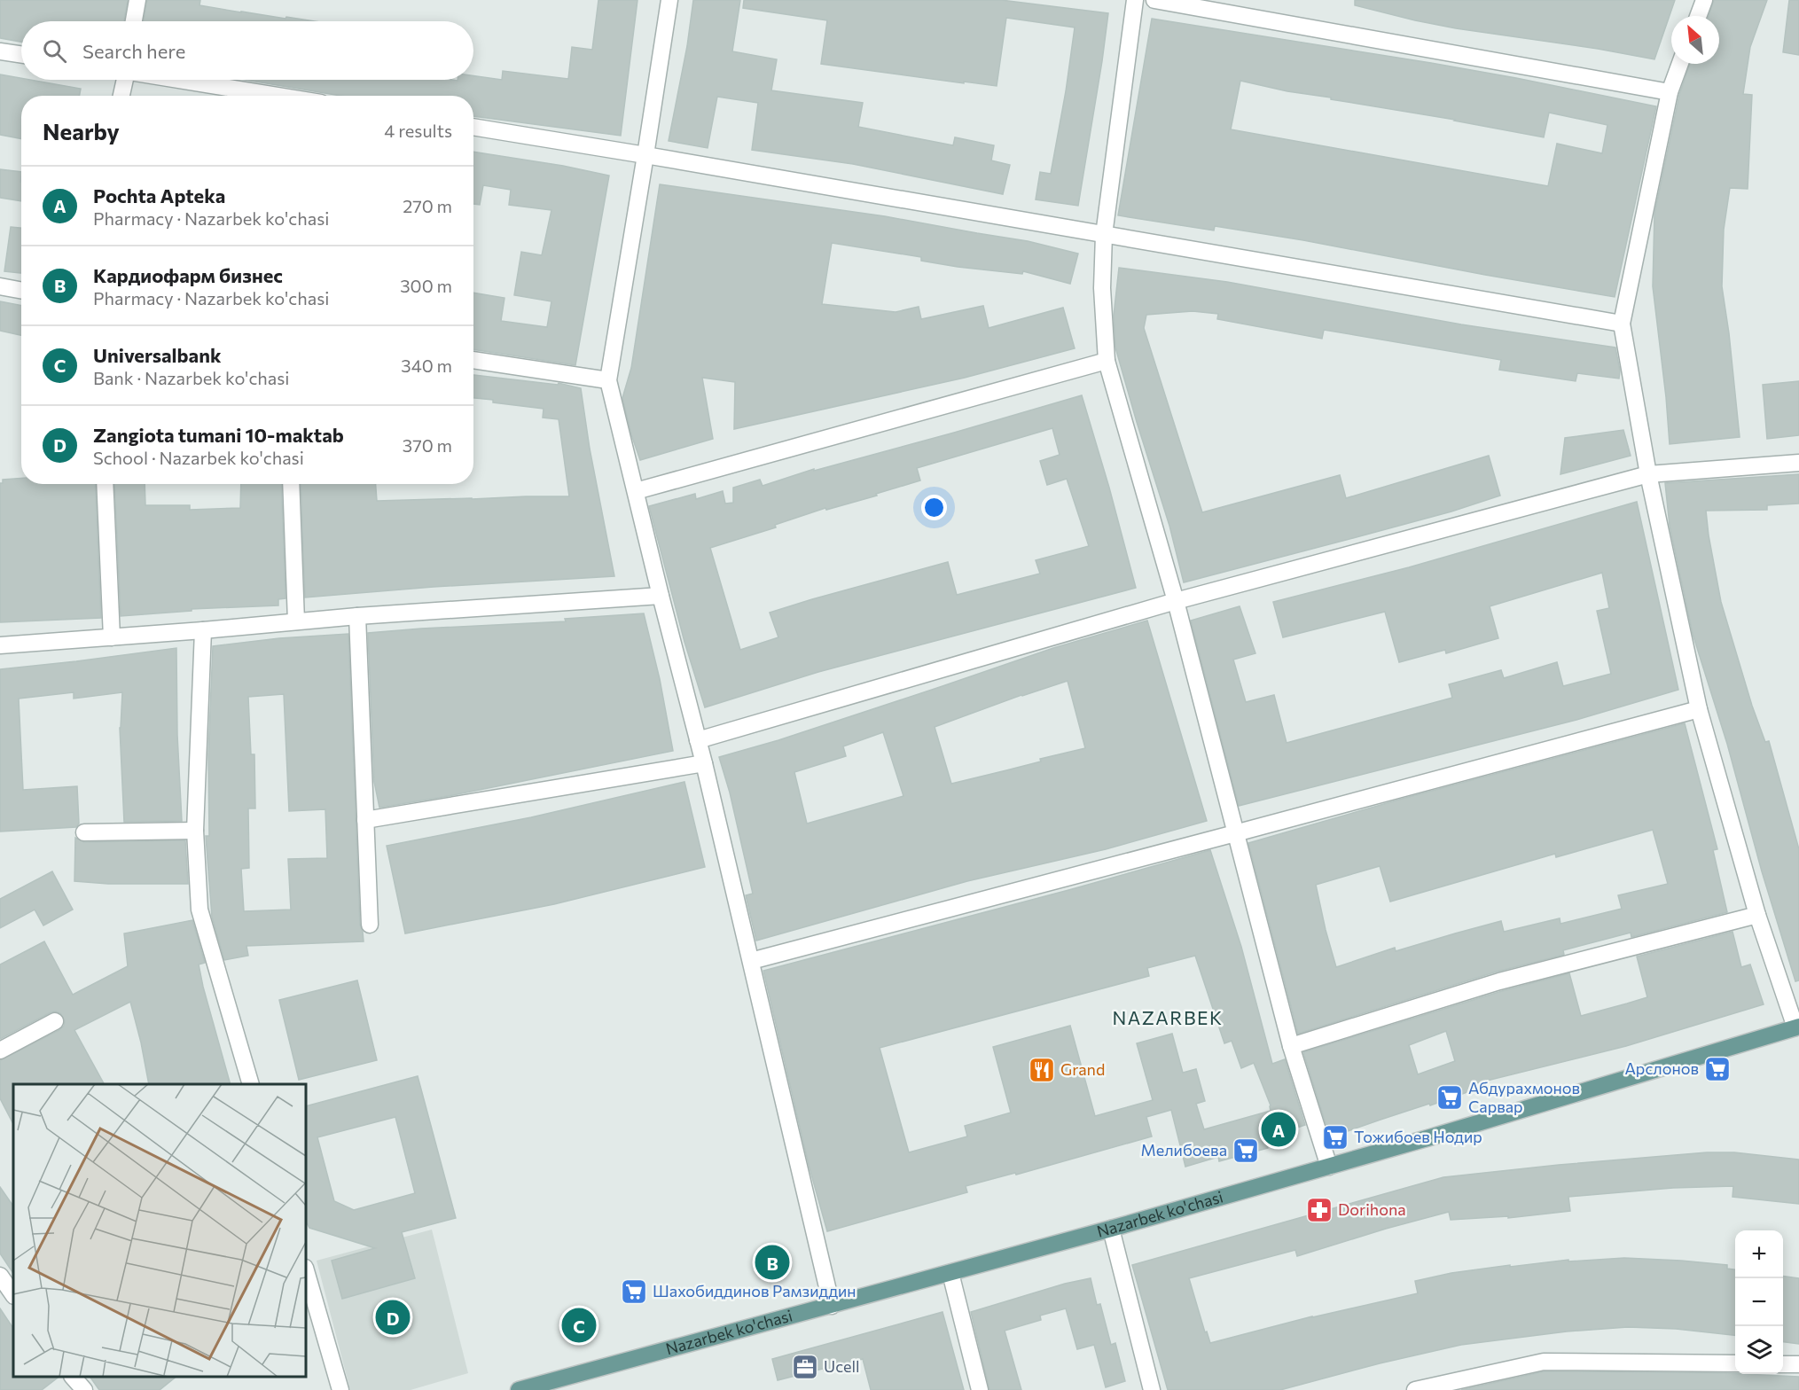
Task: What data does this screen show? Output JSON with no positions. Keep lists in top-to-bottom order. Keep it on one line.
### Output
{"streets":{"main road":["Nazarbek ko'chasi"]},"districts":["NAZARBEK"],"places":{"supermarket":["Арслонов","Абдурахмонов Сарвар","Тожибоев Нодир","Мелибоева","Шахобиддинов Рамзиддин"],"restaurant":["Grand"],"pharmacy":["Dorihona"],"office":["Ucell"]},"north":"top left","page":{"search":"Search here","heading":["Nearby","4 results"],"list":[{"mark":"A","name":"Pochta Apteka","note":"Pharmacy · Nazarbek ko'chasi","value":"270 m"},{"mark":"B","name":"Кардиофарм бизнес","note":"Pharmacy · Nazarbek ko'chasi","value":"300 m"},{"mark":"C","name":"Universalbank","note":"Bank · Nazarbek ko'chasi","value":"340 m"},{"mark":"D","name":"Zangiota tumani 10-maktab","note":"School · Nazarbek ko'chasi","value":"370 m"}],"pins":["A","B","D","C"],"map_buttons":["+","−"]}}
